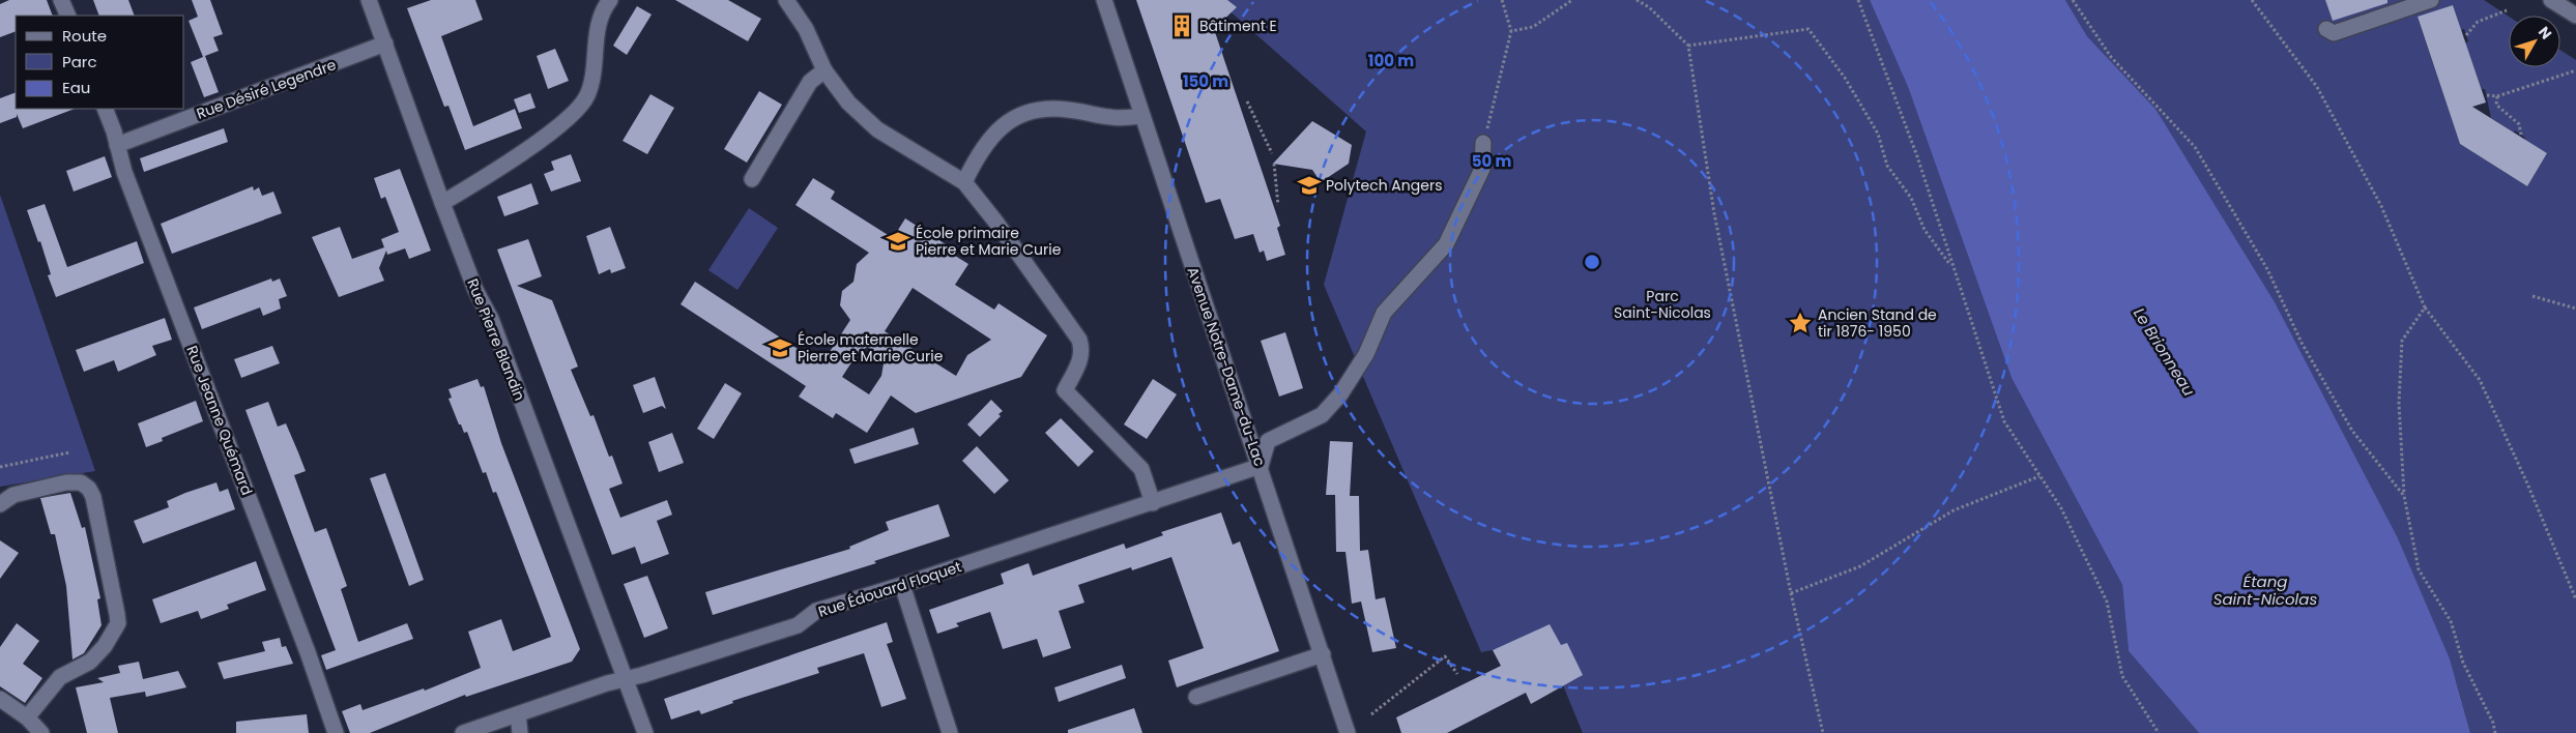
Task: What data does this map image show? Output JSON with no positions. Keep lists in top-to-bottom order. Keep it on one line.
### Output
{"streets":{"street":["Rue Désiré Legendre","Rue Pierre Blandin","Avenue Notre-Dame-du-Lac","Rue Jeanne Quémard","Rue Édouard Floquet"]},"crossings":[["Rue Désiré Legendre","Rue Pierre Blandin"],["Rue Désiré Legendre","Rue Jeanne Quémard"],["Rue Pierre Blandin","Rue Édouard Floquet"],["Avenue Notre-Dame-du-Lac","Rue Édouard Floquet"]],"water":["Le Brionneau","Étang Saint-Nicolas"],"parks":["Parc Saint-Nicolas"],"places":{"building":["Bâtiment E"],"school or university":["Polytech Angers","École primaire Pierre et Marie Curie","École maternelle Pierre et Marie Curie"],"place":["Ancien Stand de tir 1876- 1950"]},"legend":["Route","Parc","Eau"],"north":"top right","rings":["100 m","150 m","50 m"]}
